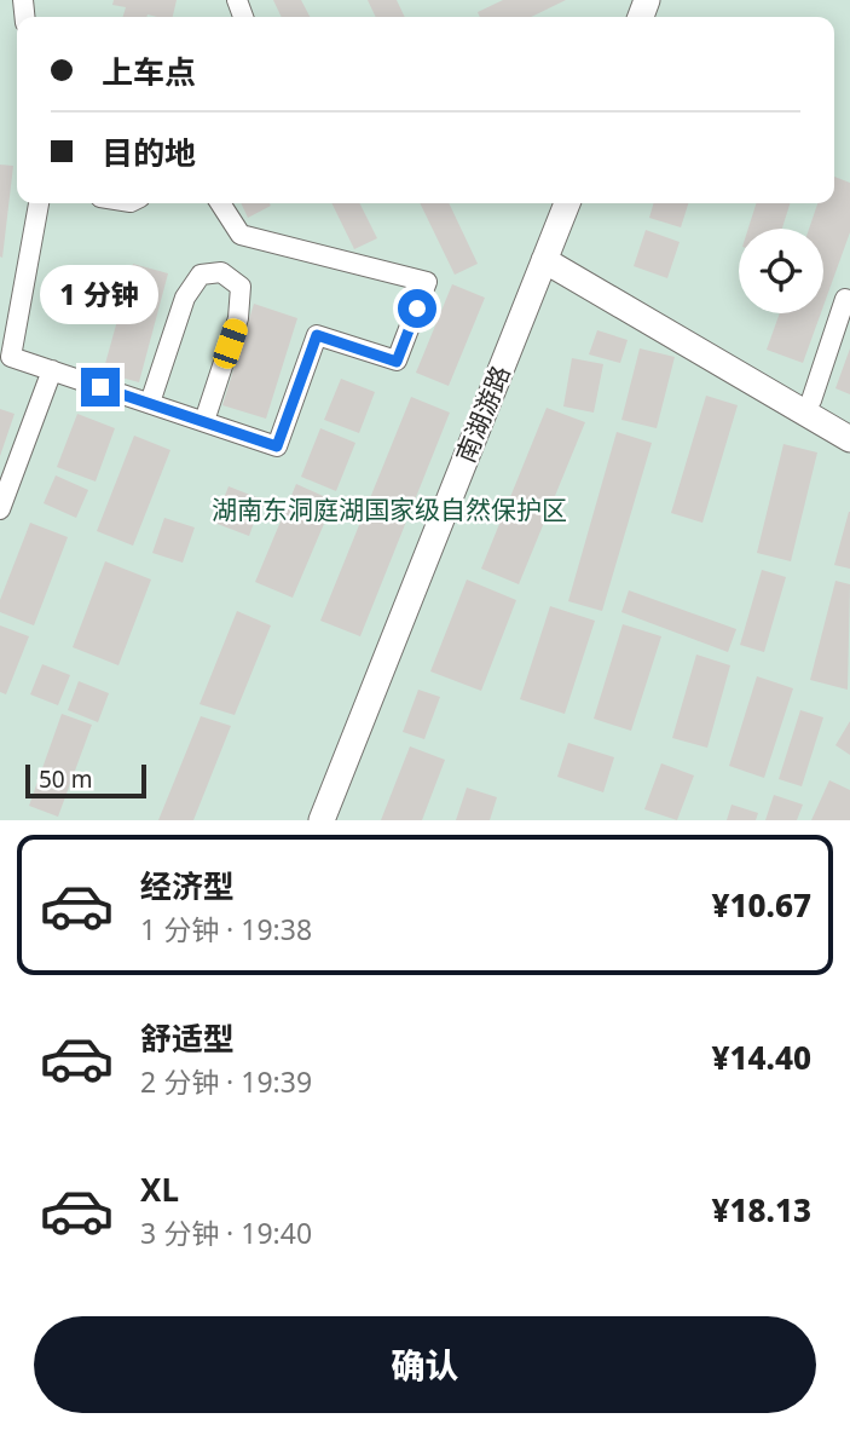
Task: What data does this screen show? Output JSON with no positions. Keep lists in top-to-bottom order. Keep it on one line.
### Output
{"streets":{"main road":["南湖游路"]},"parks":["湖南东洞庭湖国家级自然保护区"],"scale_bar":"50 m","page":{"banner":["上车点","目的地"],"bubble":"1 分钟","scale":"50 m","list":[{"name":"经济型","note":"1 分钟 · 19:38","value":"¥10.67"},{"name":"舒适型","note":"2 分钟 · 19:39","value":"¥14.40"},{"name":"XL","note":"3 分钟 · 19:40","value":"¥18.13"}],"buttons":"确认"}}
